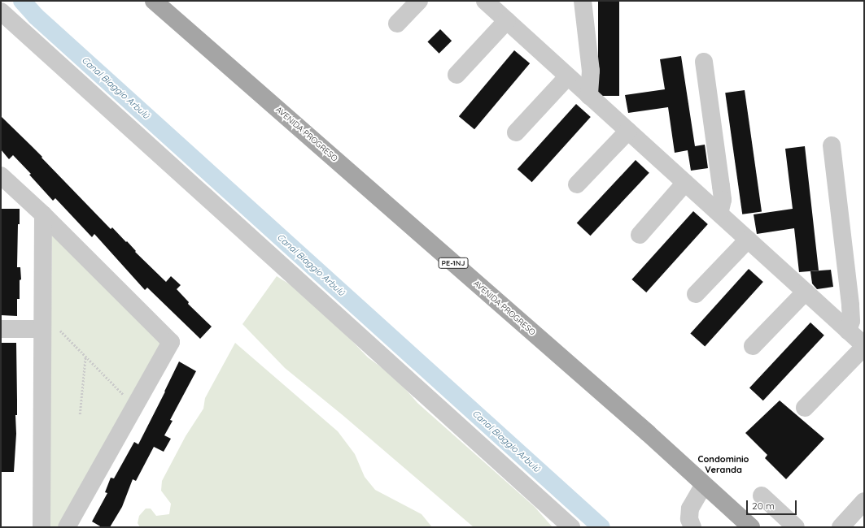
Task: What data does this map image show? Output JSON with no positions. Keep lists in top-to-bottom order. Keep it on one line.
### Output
{"streets":{"main road":["AVENIDA PROGRESO","PE-1NJ"]},"districts":["Condominio Veranda"],"water":["Canal Biaggio Arbulú"],"scale_bar":"20 m"}
